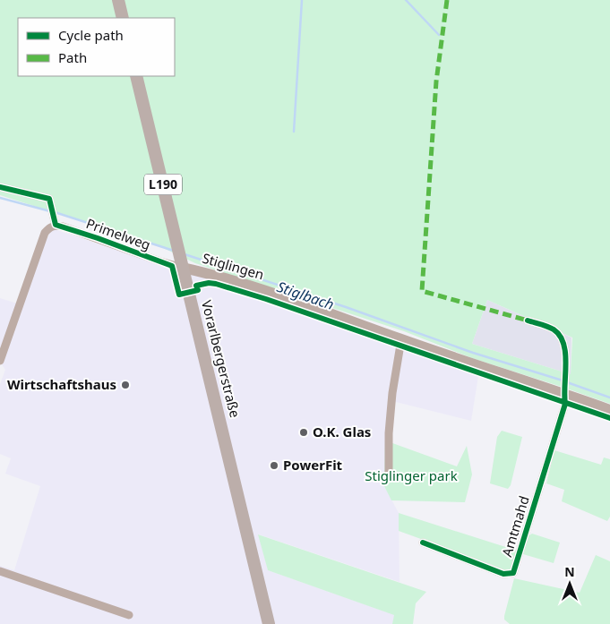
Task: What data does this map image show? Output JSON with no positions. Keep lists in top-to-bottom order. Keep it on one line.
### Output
{"streets":{"main road":["L190","Stiglingen","Vorarlbergerstraße"],"street":["Primelweg","Amtmahd"]},"crossings":[["Primelweg","Stiglingen"],["Primelweg","Vorarlbergerstraße"],["Stiglingen","Vorarlbergerstraße"],["Stiglingen","Amtmahd"]],"water":["Stiglbach"],"parks":["Stiglinger park"],"places":["Wirtschaftshaus","O.K. Glas","PowerFit"],"legend":["Cycle path","Path"],"north":"top"}
